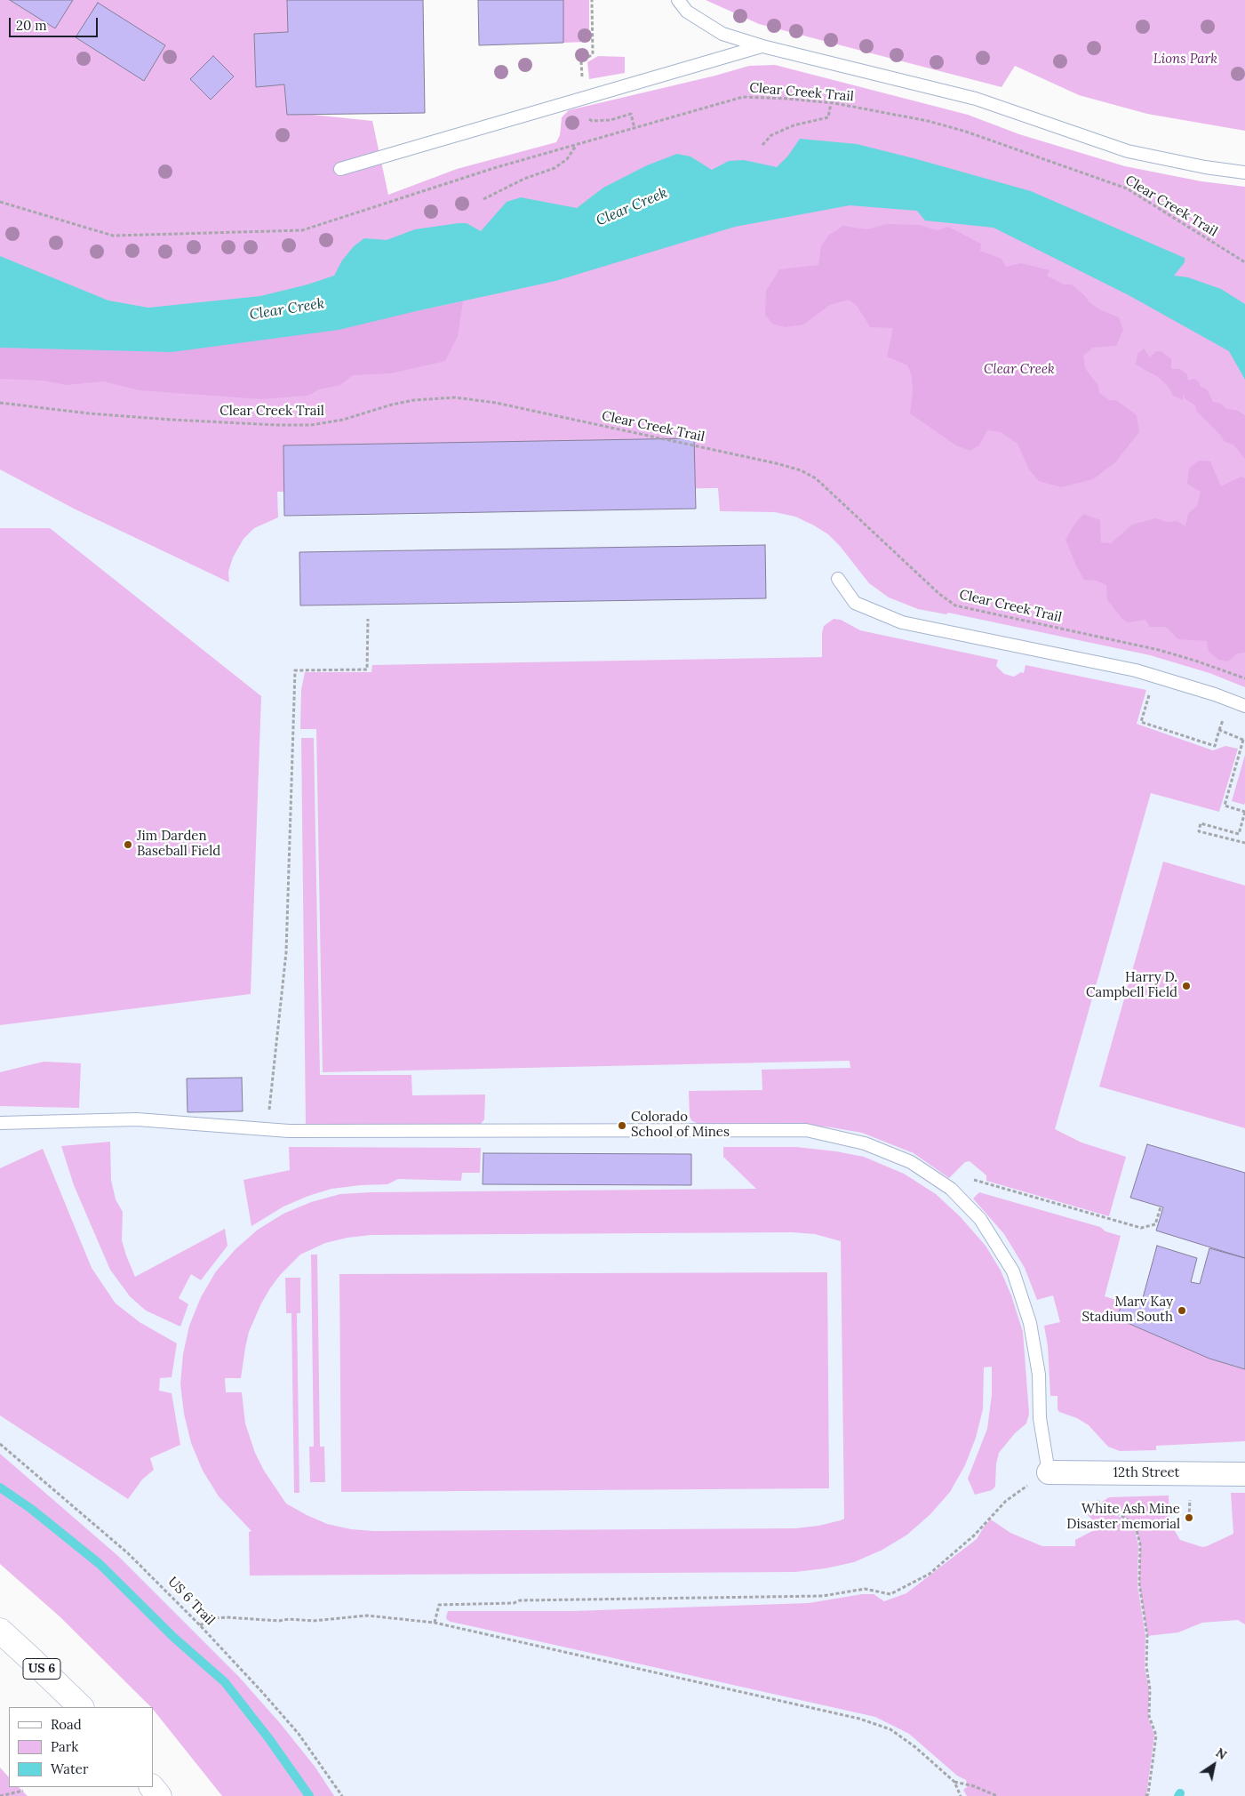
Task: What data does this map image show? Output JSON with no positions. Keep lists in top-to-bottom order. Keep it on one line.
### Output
{"streets":{"highway":["US 6"],"street":["12th Street"],"path":["Clear Creek Trail","US 6 Trail"]},"water":["Clear Creek"],"parks":["Lions Park","Clear Creek"],"places":["Jim Darden Baseball Field","Harry D. Campbell Field","Colorado School of Mines","Marv Kay Stadium South","White Ash Mine Disaster memorial"],"legend":["Road","Park","Water"],"scale_bar":"20 m","north":"top right"}
